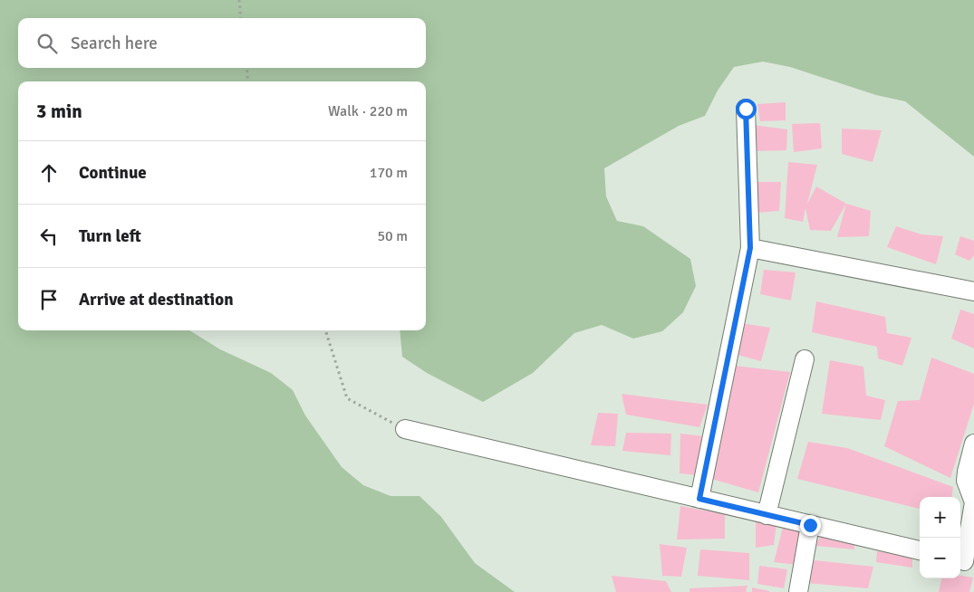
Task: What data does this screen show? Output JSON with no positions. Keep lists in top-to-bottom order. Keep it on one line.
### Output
{"page":{"search":"Search here","heading":["3 min","Walk · 220 m"],"list":[["Continue","170 m"],["Turn left","50 m"],"Arrive at destination"],"map_buttons":["+","−"]}}
